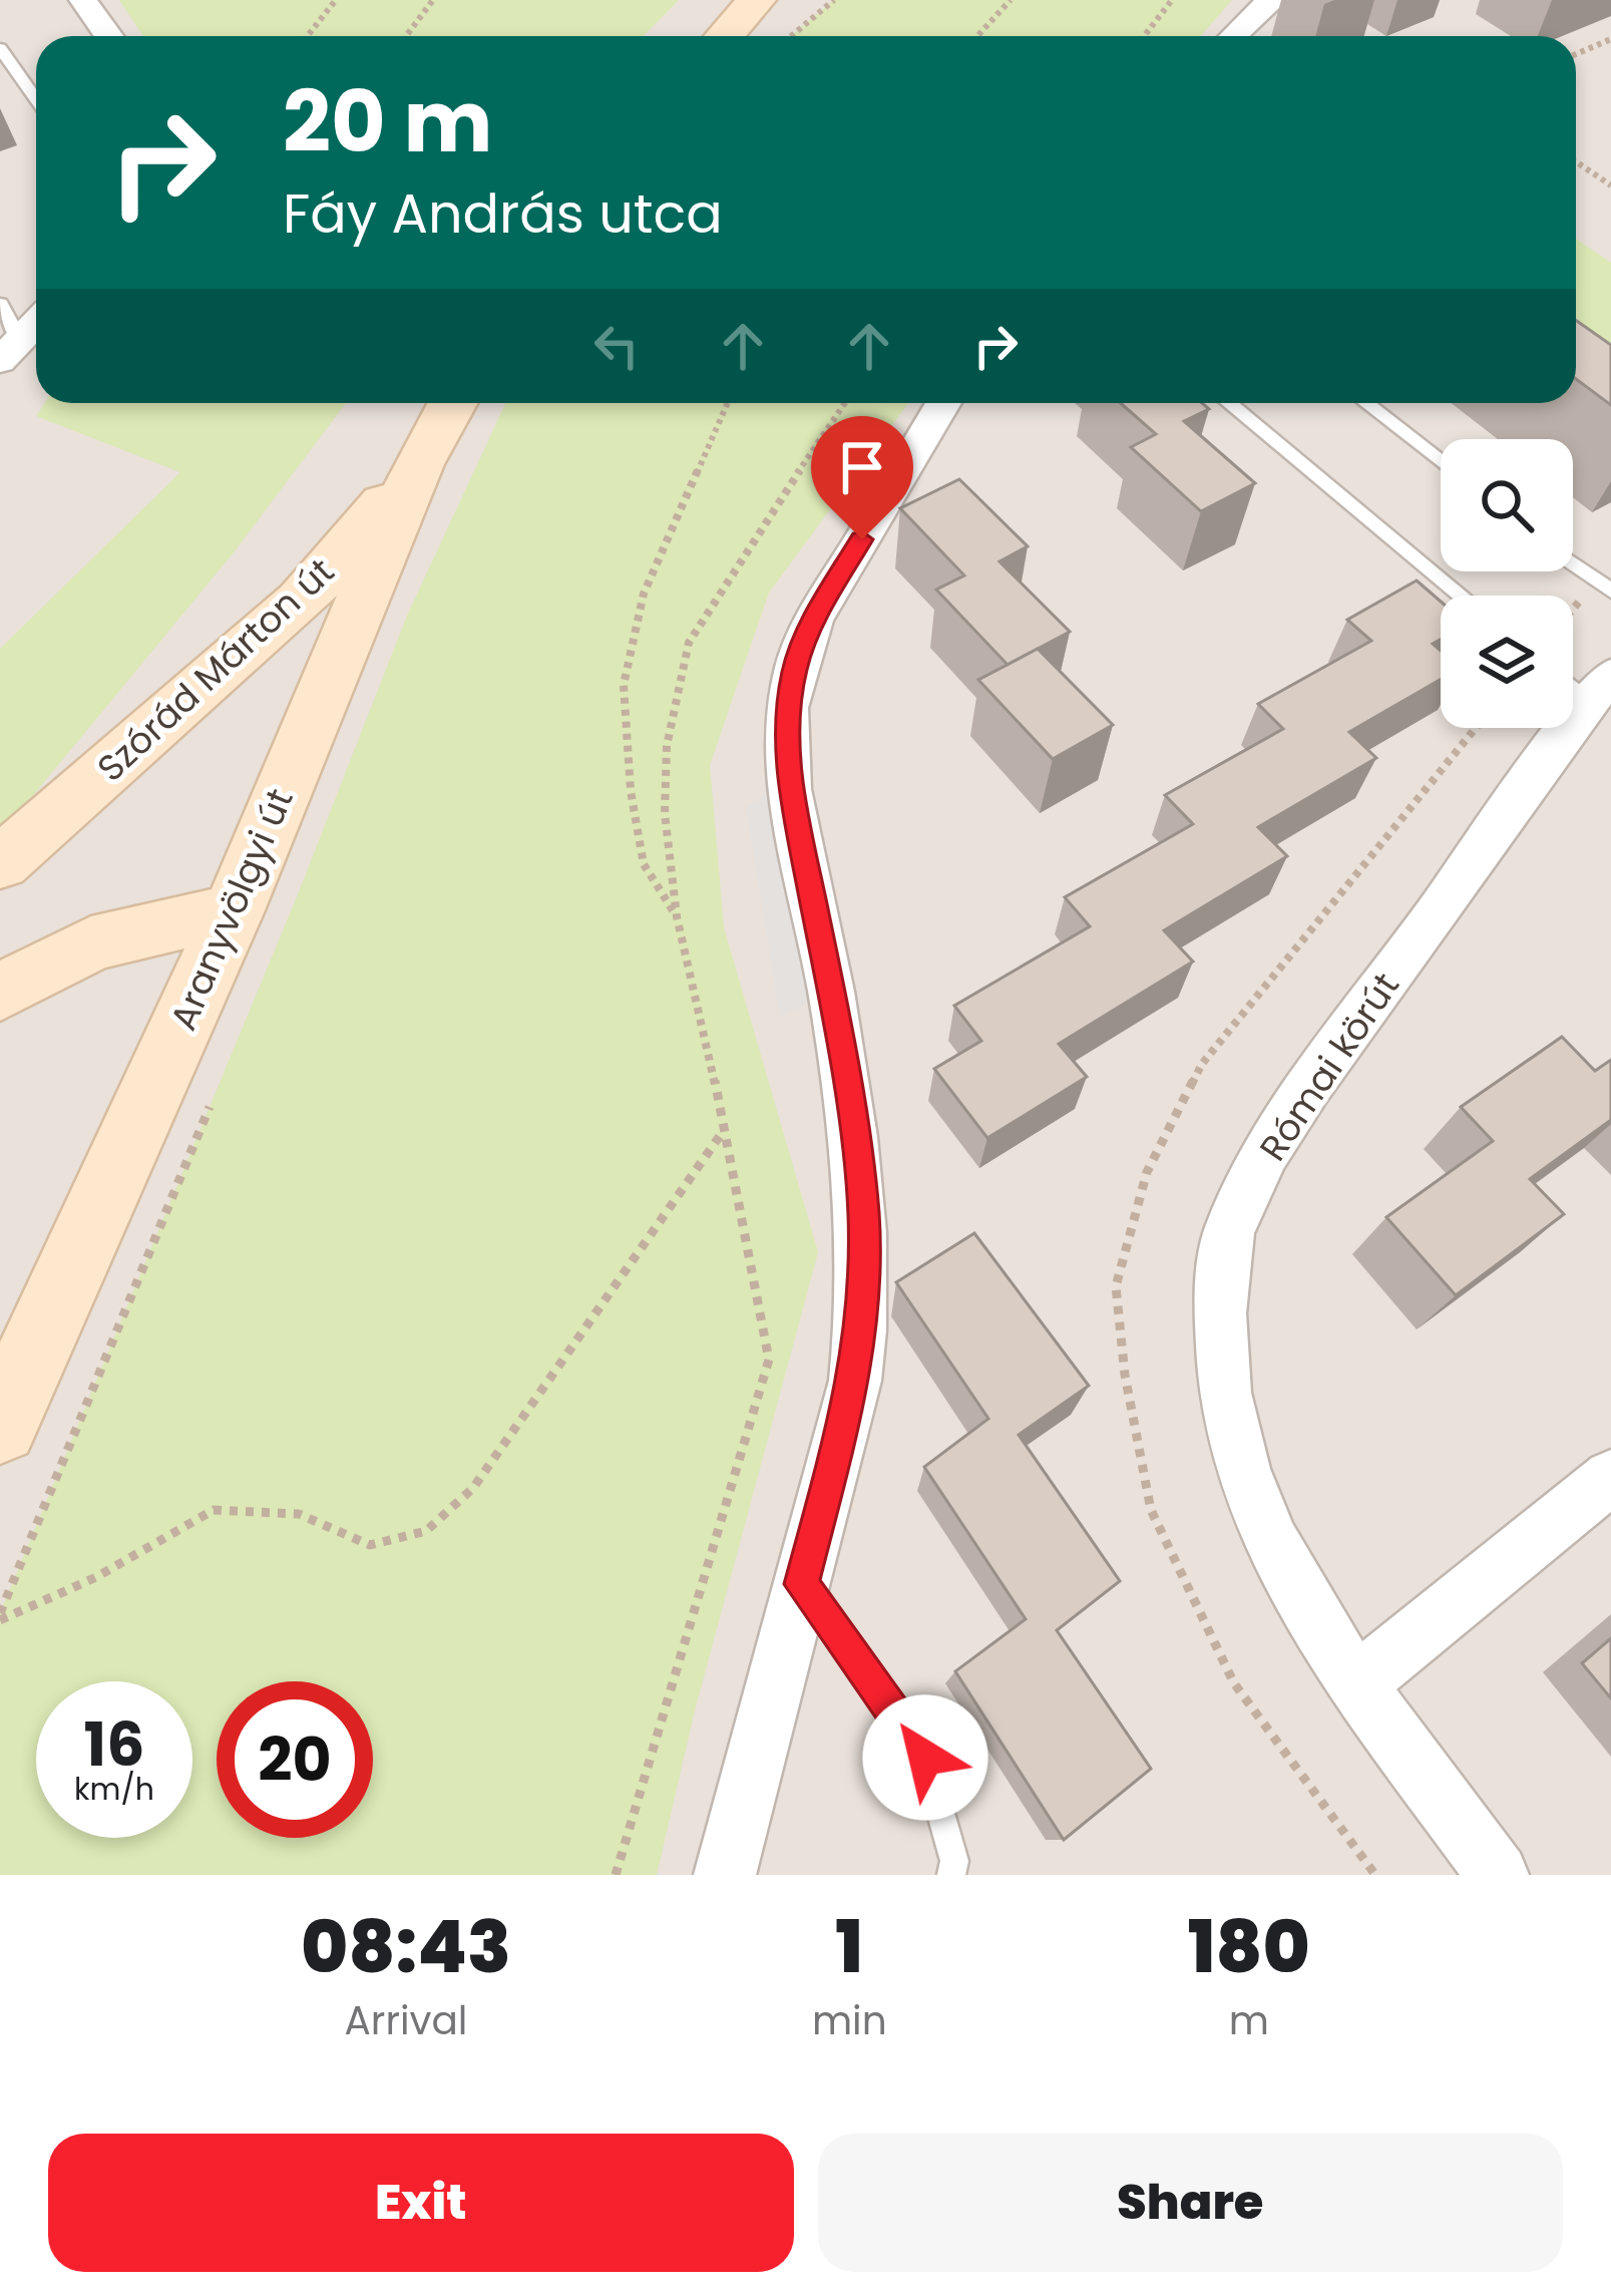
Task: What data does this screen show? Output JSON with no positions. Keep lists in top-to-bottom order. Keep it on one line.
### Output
{"streets":{"street":["Szórád Márton út","Aranyvölgyi út","Római körút"]},"crossings":[["Szórád Márton út","Aranyvölgyi út"]],"page":{"turn":["20 m","Fáy András utca"],"speed":"16 km/h","limit":"20","eta":["08:43","Arrival","1","min","180","m"],"buttons":["Exit","Share"]}}
